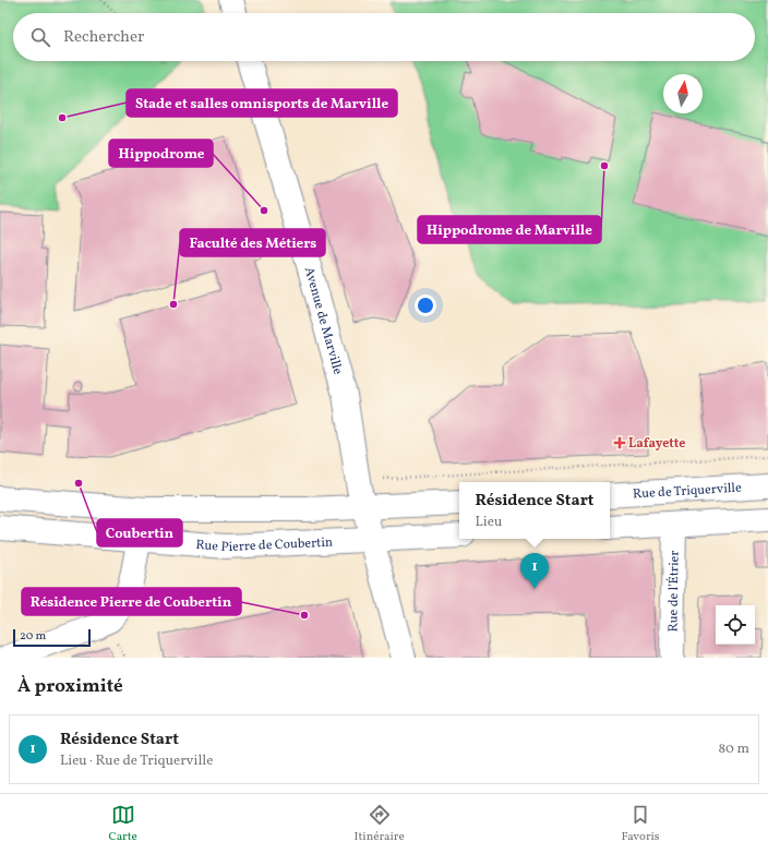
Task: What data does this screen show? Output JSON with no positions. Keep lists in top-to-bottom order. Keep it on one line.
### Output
{"streets":{"main road":["Avenue de Marville","Rue de Triquerville","Rue Pierre de Coubertin","Rue de l'Étrier"]},"crossings":[["Avenue de Marville","Rue Pierre de Coubertin"]],"places":{"other":["Stade et salles omnisports de Marville","Hippodrome de Marville","Hippodrome","Faculté des Métiers","Coubertin","Résidence Pierre de Coubertin"],"health":["Lafayette"]},"scale_bar":"20 m","north":"top","page":{"search":"Rechercher","popup":["Résidence Start","Lieu"],"pins":"1","scale":"20 m","heading":"À proximité","list":[{"mark":"1","name":"Résidence Start","note":"Lieu · Rue de Triquerville","value":"80 m"}],"nav":["Carte","Itinéraire","Favoris"]}}
